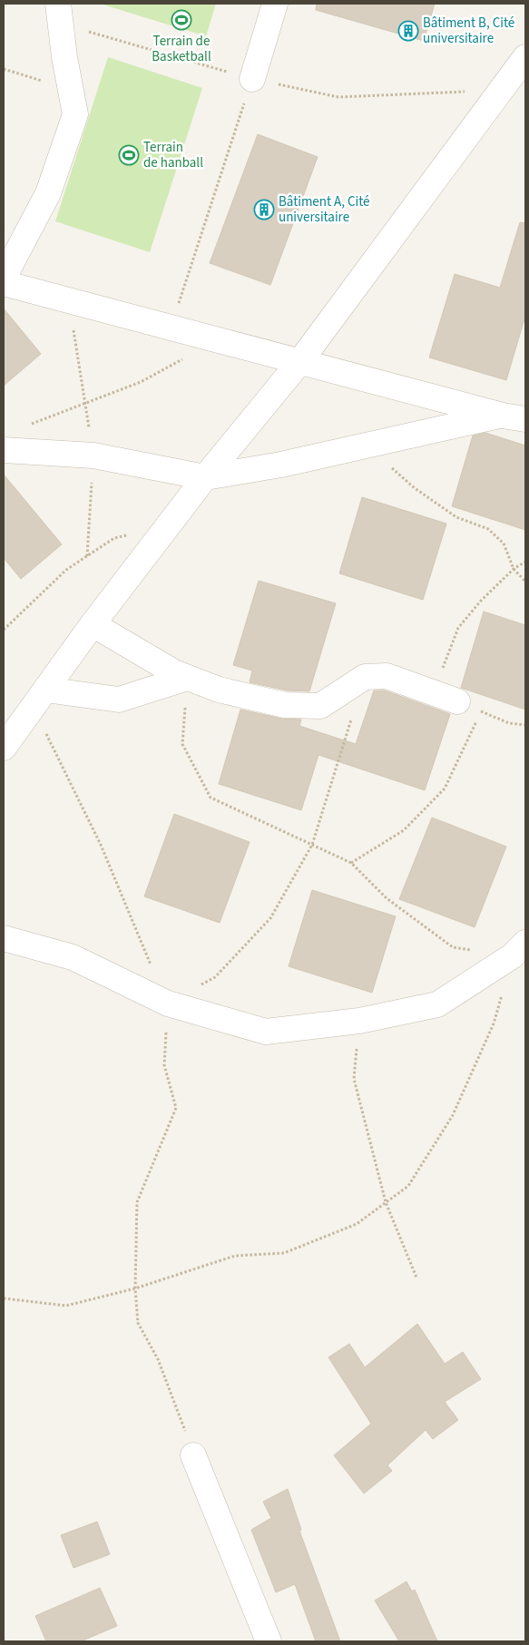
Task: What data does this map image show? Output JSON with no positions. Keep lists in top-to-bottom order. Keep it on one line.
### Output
{"places":{"sports":["Terrain de Basketball","Terrain de hanball"],"building":["Bâtiment B, Cité universitaire","Bâtiment A, Cité universitaire"]}}
